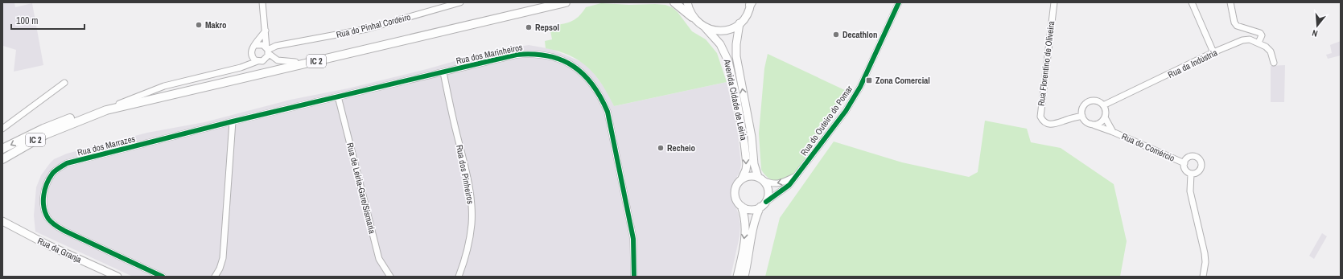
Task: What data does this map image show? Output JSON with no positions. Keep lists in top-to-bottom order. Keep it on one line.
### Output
{"streets":{"highway":["IC 2"],"main road":["Avenida Cidade de Leiria","Rua da Granja"],"street":["Rua do Pinhal Cordeiro","Rua dos Marinheiros","Rua Florentino de Oliveira","Rua da Indústria","Rua do Outeiro do Pomar","Rua dos Marrazes","Rua do Comércio","Rua dos Pinheiros","Rua de Leiria-Gare/Sismaria"]},"crossings":[["Rua dos Marinheiros","Rua dos Marrazes"],["Rua dos Marinheiros","Rua dos Pinheiros"],["Rua dos Marinheiros","Rua de Leiria-Gare/Sismaria"],["Rua Florentino de Oliveira","Rua da Indústria"],["Rua Florentino de Oliveira","Rua do Comércio"],["Rua da Indústria","Rua do Comércio"],["Avenida Cidade de Leiria","Rua do Outeiro do Pomar"],["Rua dos Marrazes","Rua de Leiria-Gare/Sismaria"]],"places":{"other":["Makro","Repsol","Decathlon","Recheio"],"transit":["Zona Comercial"]},"scale_bar":"100 m","north":"bottom"}
